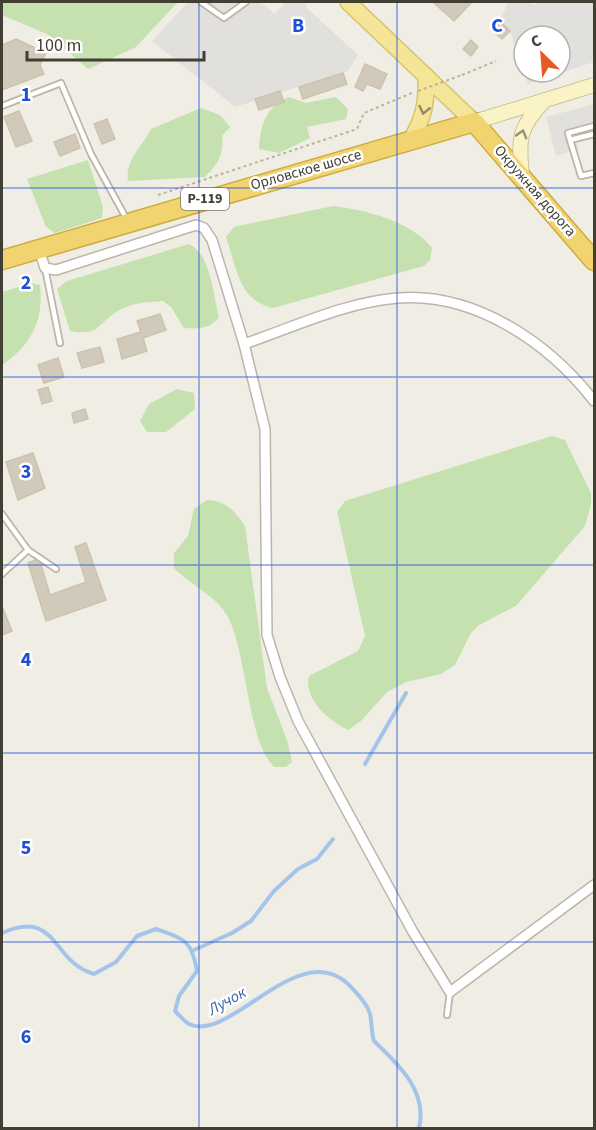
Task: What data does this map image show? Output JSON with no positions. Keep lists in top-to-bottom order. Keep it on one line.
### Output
{"streets":{"highway":["Орловское шоссе","Окружная дорога","Р-119"]},"crossings":[["Орловское шоссе","Окружная дорога"]],"water":["Лучок"],"scale_bar":"100 m","north":"top left","grid":{"columns":["B","C"],"rows":["1","2","3","4","5","6"]}}
